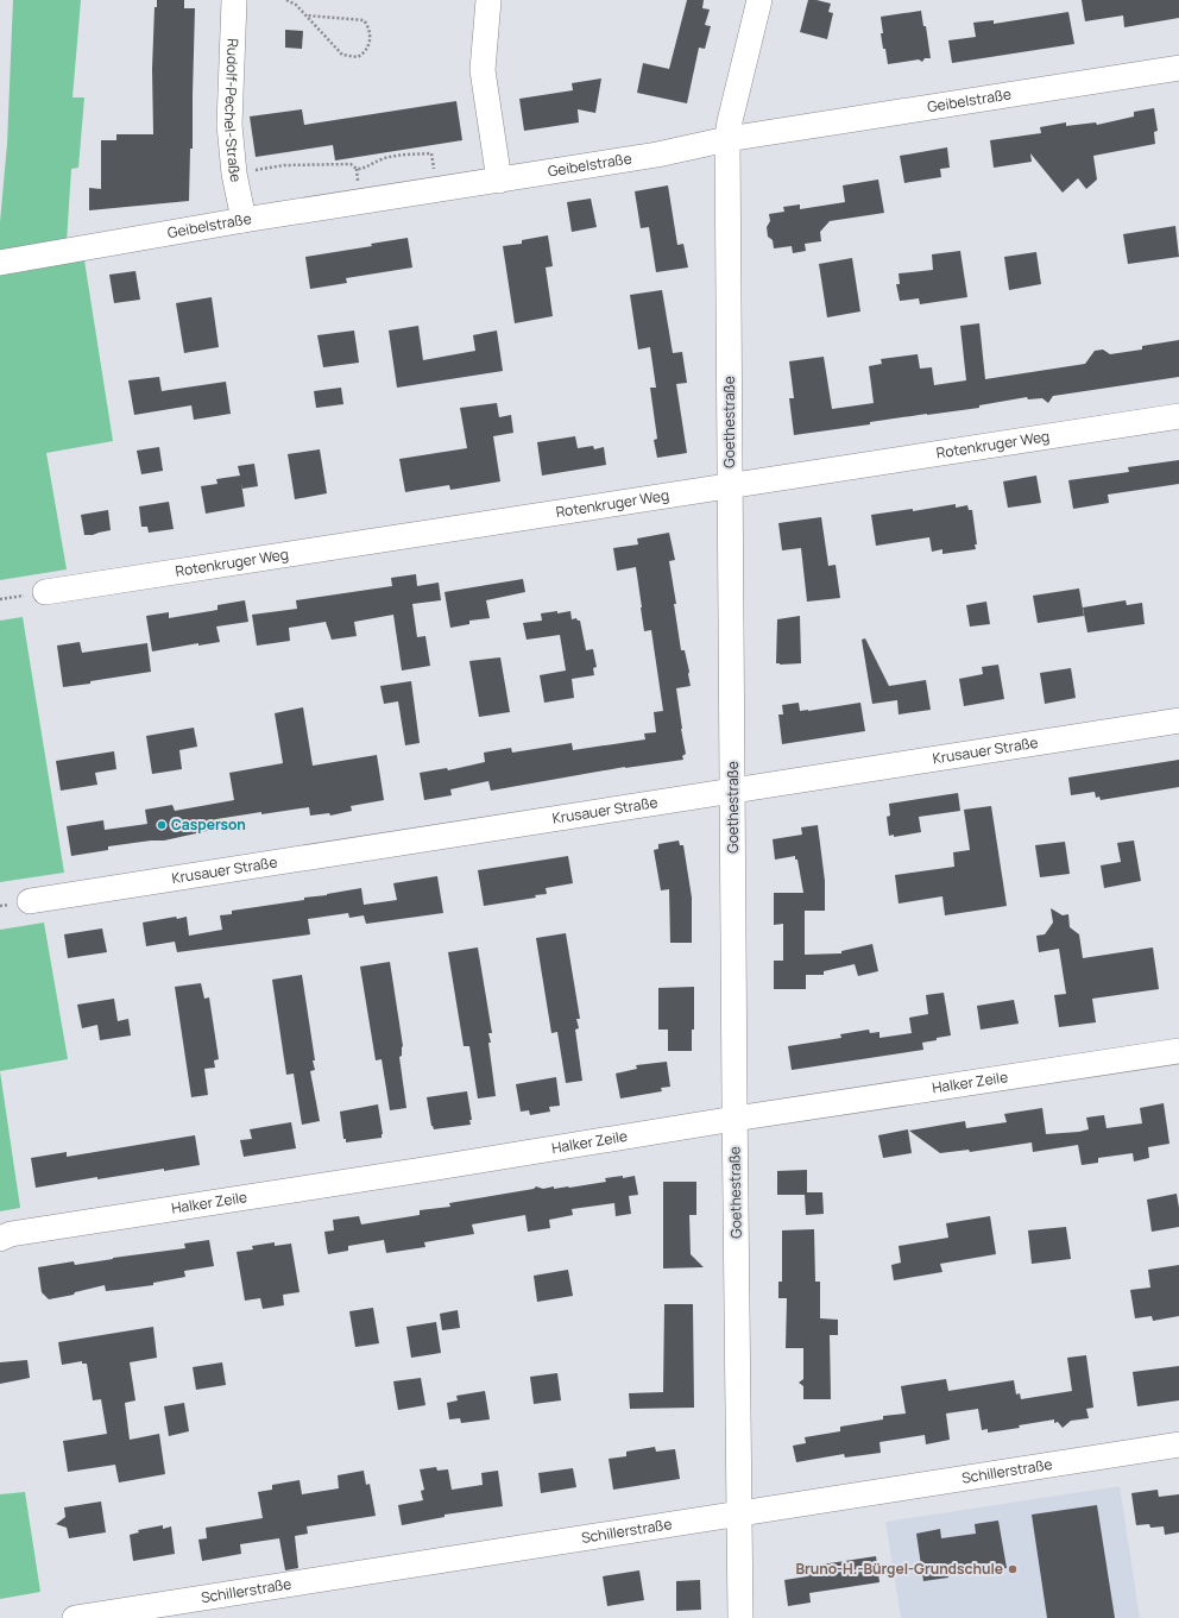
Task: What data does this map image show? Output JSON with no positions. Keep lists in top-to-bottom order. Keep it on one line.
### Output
{"streets":{"street":["Geibelstraße","Rudolf-Pechel-Straße","Goethestraße","Rotenkruger Weg","Krusauer Straße","Halker Zeile","Schillerstraße"]},"crossings":[["Geibelstraße","Rudolf-Pechel-Straße"],["Geibelstraße","Goethestraße"],["Goethestraße","Rotenkruger Weg"],["Goethestraße","Krusauer Straße"],["Goethestraße","Halker Zeile"],["Goethestraße","Schillerstraße"]],"places":["Casperson","Bruno-H.-Bürgel-Grundschule"]}
